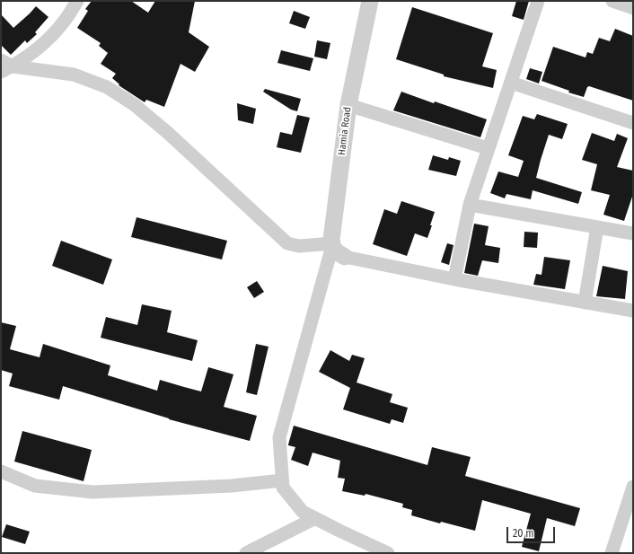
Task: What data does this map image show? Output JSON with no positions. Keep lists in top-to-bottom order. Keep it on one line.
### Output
{"streets":{"street":["Hamia Road"]},"scale_bar":"20 m"}
